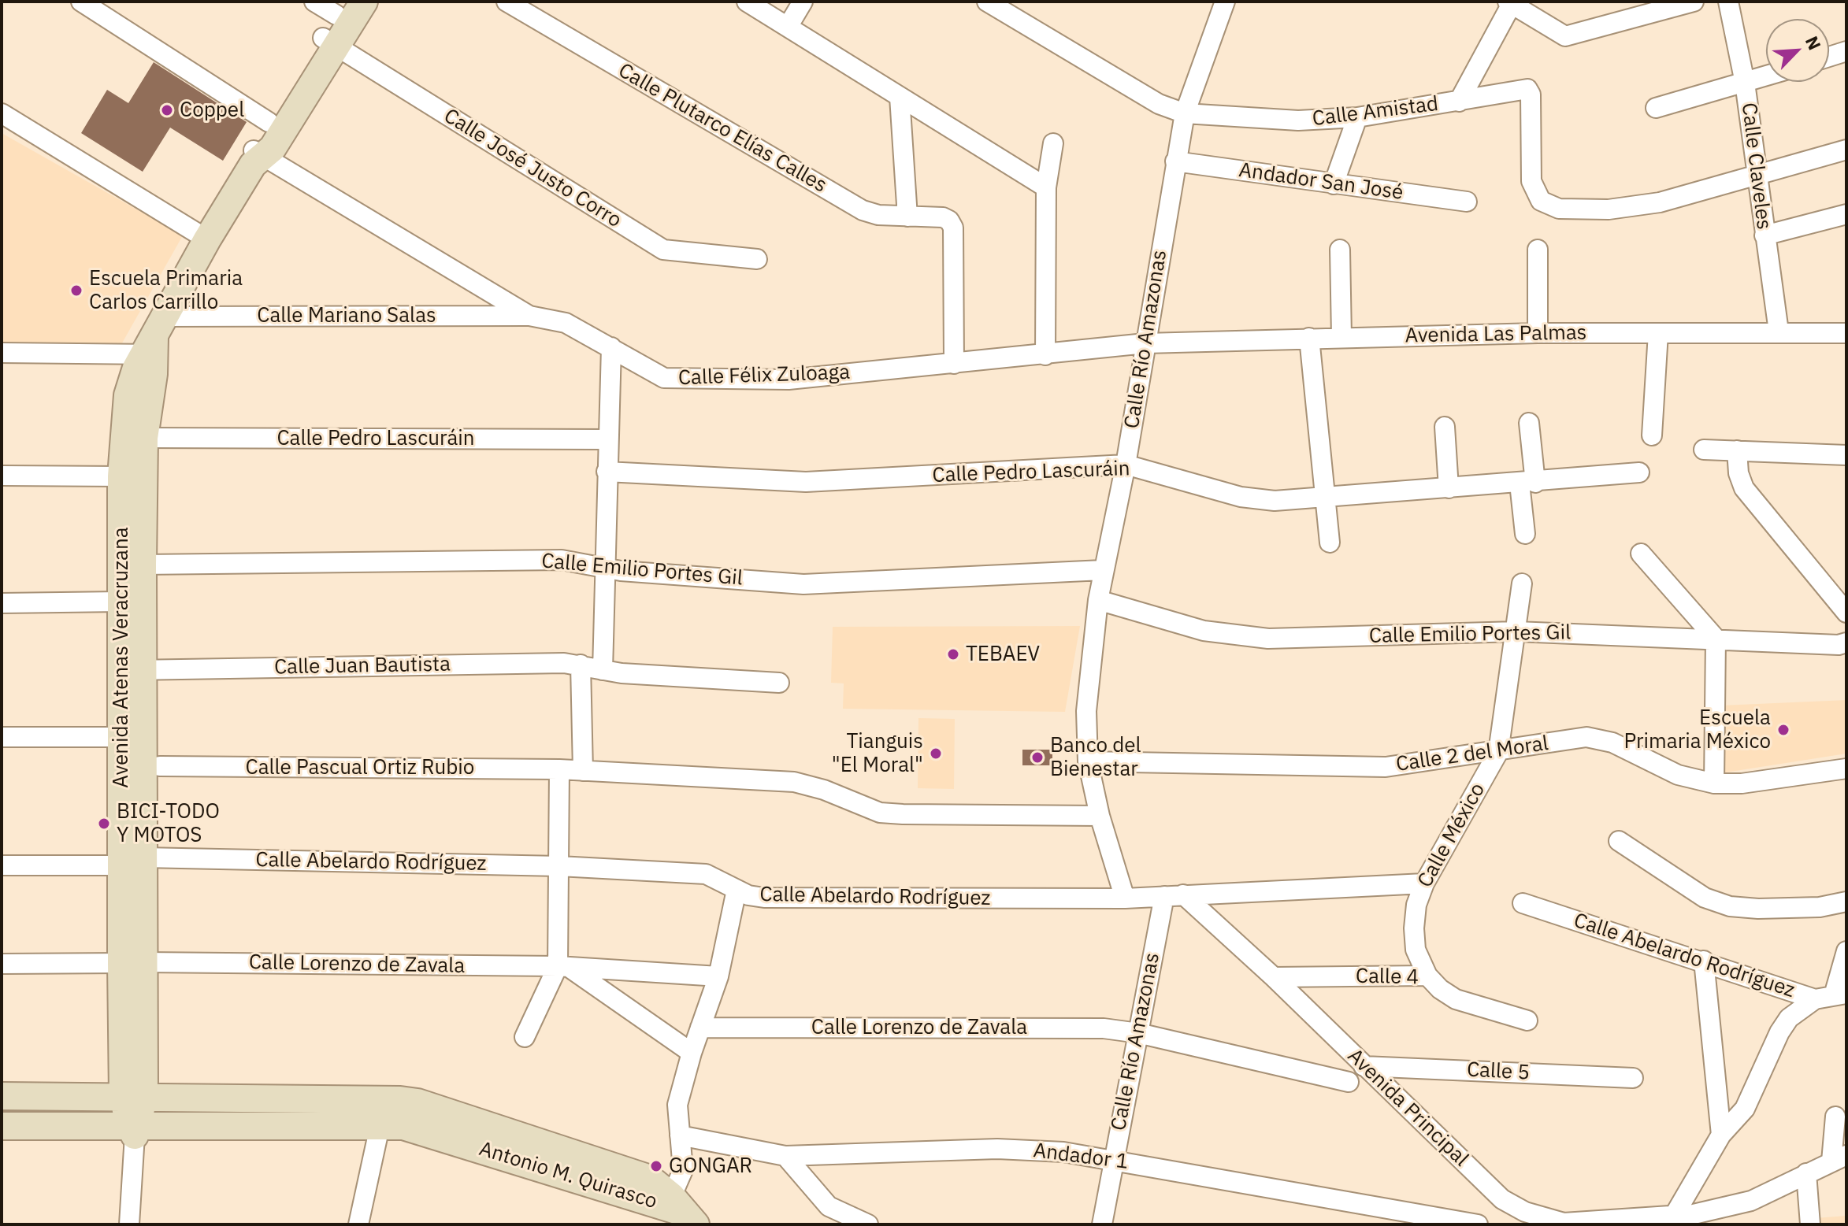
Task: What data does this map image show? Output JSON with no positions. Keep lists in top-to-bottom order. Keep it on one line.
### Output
{"streets":{"main road":["Avenida Atenas Veracruzana","Antonio M. Quirasco"],"street":["Calle Amistad","Calle Plutarco Elías Calles","Calle Claveles","Calle José Justo Corro","Andador San José","Calle Mariano Salas","Avenida Las Palmas","Calle Río Amazonas","Calle Félix Zuloaga","Calle Pedro Lascuráin","Calle Emilio Portes Gil","Calle Juan Bautista","Calle 2 del Moral","Calle Pascual Ortiz Rubio","Calle México","Calle Abelardo Rodríguez","Calle Lorenzo de Zavala","Calle 4","Calle 5","Avenida Principal","Andador 1"]},"crossings":[["Calle Amistad","Calle Claveles"],["Calle Amistad","Calle Río Amazonas"],["Calle Plutarco Elías Calles","Calle Félix Zuloaga"],["Calle Claveles","Avenida Las Palmas"],["Calle José Justo Corro","Avenida Atenas Veracruzana"],["Andador San José","Calle Río Amazonas"],["Calle Mariano Salas","Calle Félix Zuloaga"],["Calle Mariano Salas","Avenida Atenas Veracruzana"],["Avenida Las Palmas","Calle Río Amazonas"],["Avenida Las Palmas","Calle Félix Zuloaga"],["Calle Río Amazonas","Calle Félix Zuloaga"],["Calle Río Amazonas","Calle Pedro Lascuráin"],["Calle Río Amazonas","Calle Emilio Portes Gil"],["Calle Río Amazonas","Calle 2 del Moral"],["Calle Río Amazonas","Calle Pascual Ortiz Rubio"],["Calle Río Amazonas","Calle Abelardo Rodríguez"],["Calle Río Amazonas","Calle Lorenzo de Zavala"],["Calle Río Amazonas","Andador 1"],["Calle Félix Zuloaga","Avenida Atenas Veracruzana"],["Calle Pedro Lascuráin","Avenida Atenas Veracruzana"],["Calle Emilio Portes Gil","Avenida Atenas Veracruzana"],["Calle Emilio Portes Gil","Calle México"],["Avenida Atenas Veracruzana","Calle Juan Bautista"],["Avenida Atenas Veracruzana","Calle Abelardo Rodríguez"],["Avenida Atenas Veracruzana","Calle Lorenzo de Zavala"],["Avenida Atenas Veracruzana","Antonio M. Quirasco"],["Calle 2 del Moral","Calle México"],["Calle México","Calle Abelardo Rodríguez"],["Calle México","Calle 4"],["Calle Abelardo Rodríguez","Avenida Principal"],["Calle 4","Avenida Principal"],["Calle 5","Avenida Principal"]],"places":["Coppel","Escuela Primaria Carlos Carrillo","TEBAEV","Escuela Primaria México","Tianguis \"El Moral\"","Banco del Bienestar","BICI-TODO Y MOTOS","GONGAR"],"north":"top right"}
